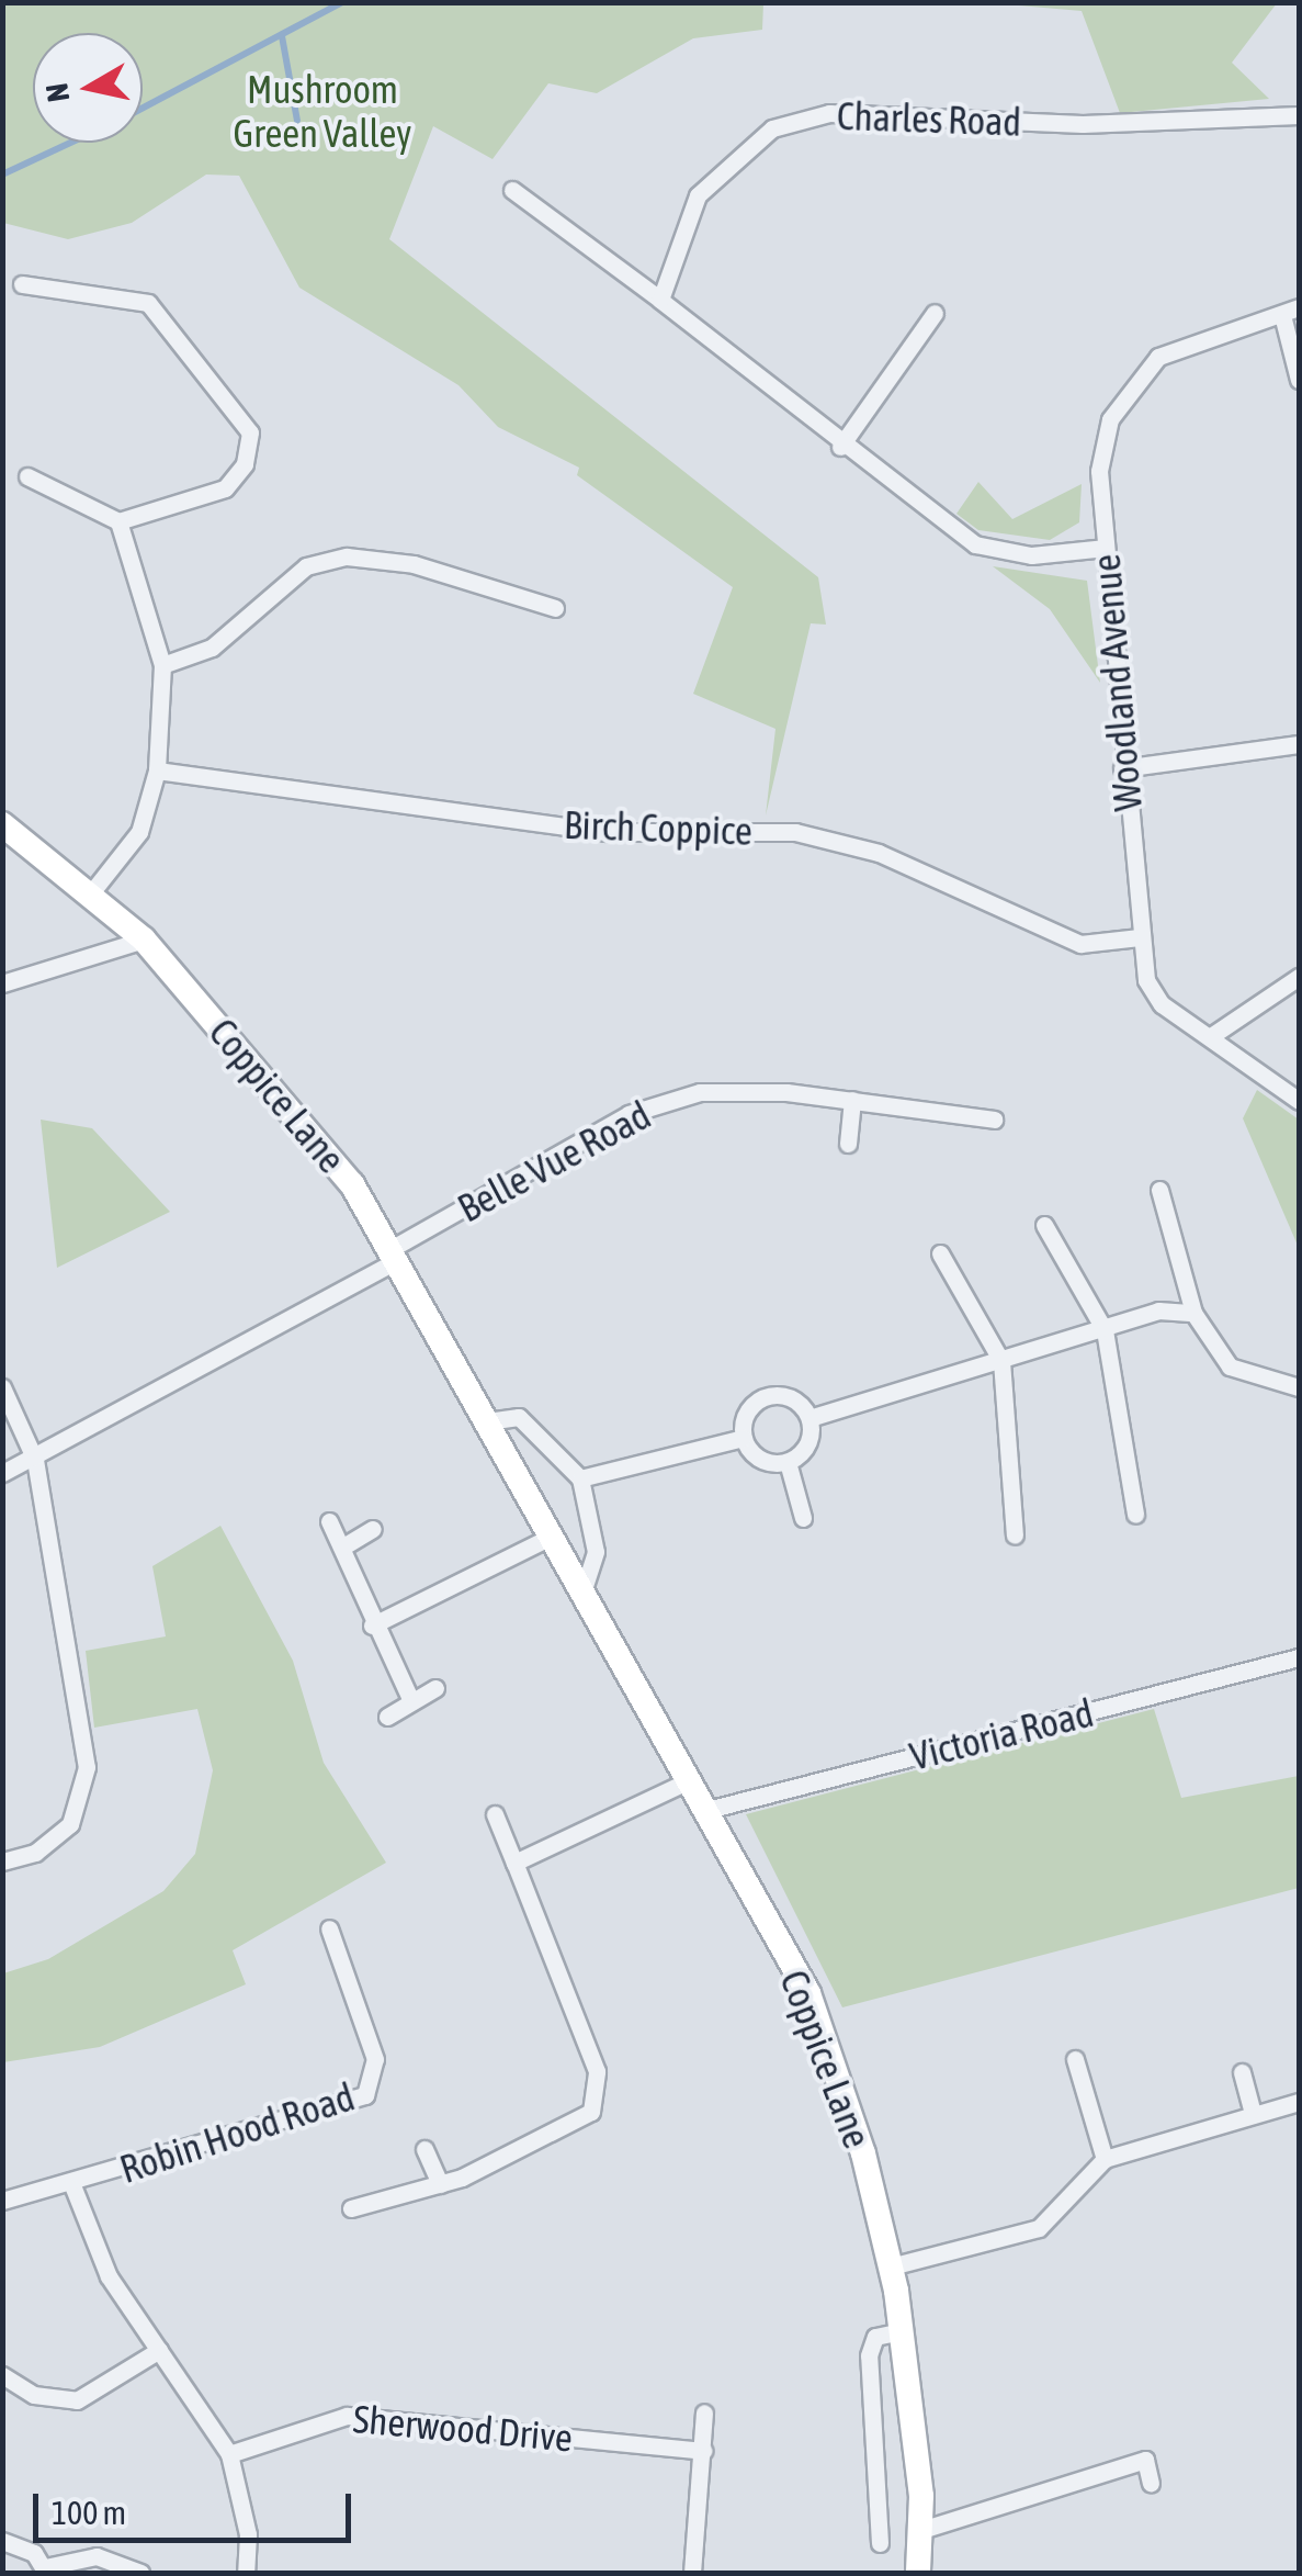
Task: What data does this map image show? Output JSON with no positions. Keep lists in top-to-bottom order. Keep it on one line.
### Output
{"streets":{"street":["Charles Road","Woodland Avenue","Birch Coppice","Coppice Lane","Belle Vue Road","Victoria Road","Robin Hood Road","Sherwood Drive"]},"crossings":[["Woodland Avenue","Birch Coppice"],["Coppice Lane","Belle Vue Road"],["Coppice Lane","Victoria Road"]],"parks":["Mushroom Green Valley"],"scale_bar":"100 m","north":"left"}
